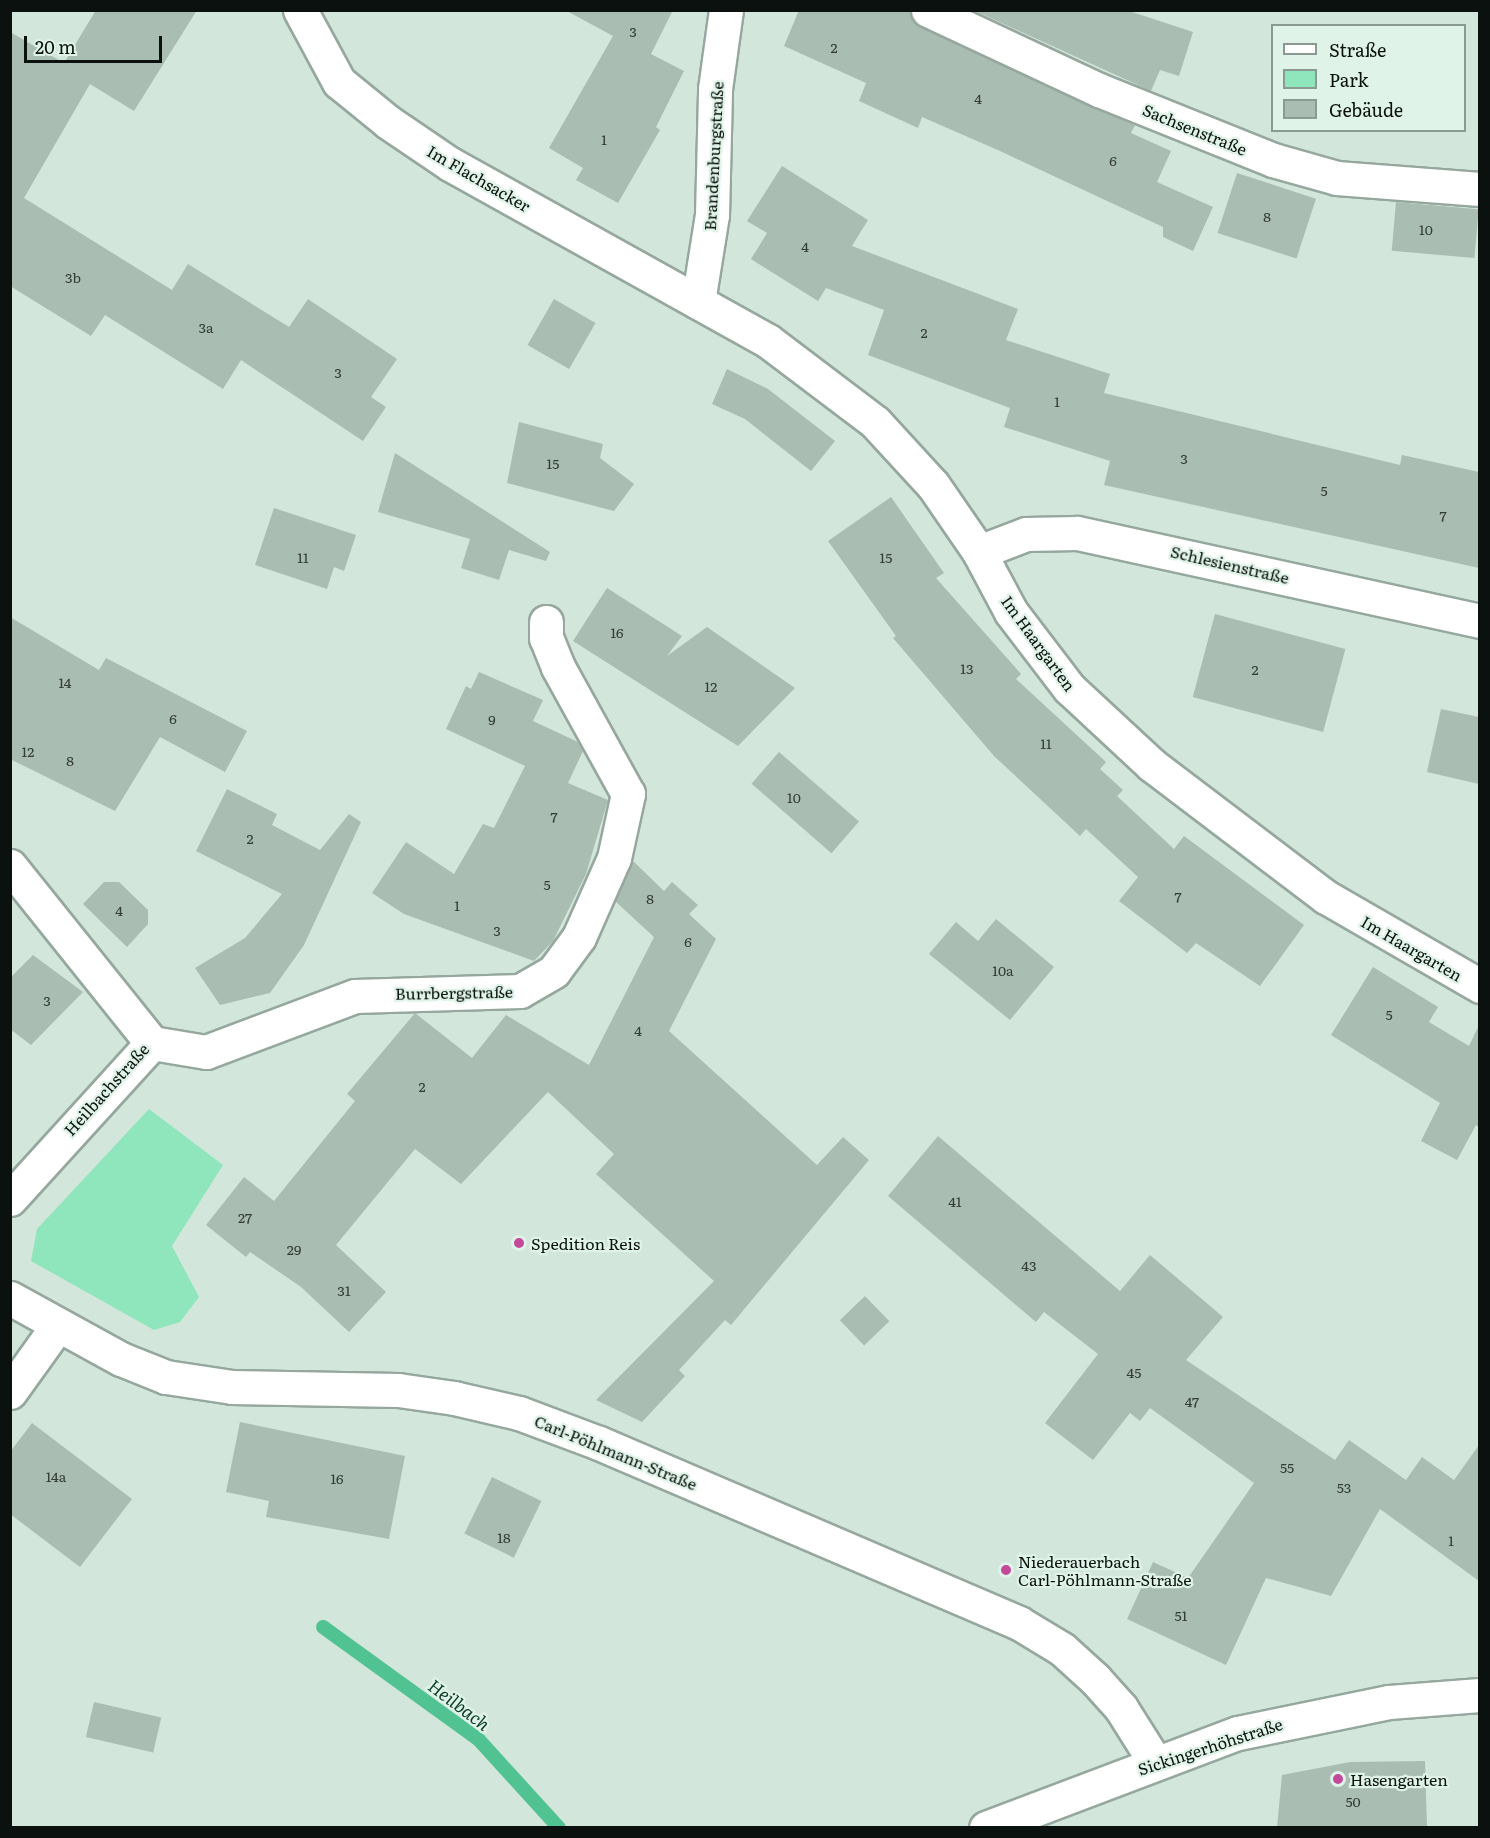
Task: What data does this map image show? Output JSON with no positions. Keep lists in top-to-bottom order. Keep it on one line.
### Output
{"streets":{"street":["Sachsenstraße","Brandenburgstraße","Im Flachsacker","Schlesienstraße","Im Haargarten","Burrbergstraße","Heilbachstraße","Carl-Pöhlmann-Straße","Sickingerhöhstraße"]},"crossings":[["Brandenburgstraße","Im Flachsacker"],["Brandenburgstraße","Im Haargarten"],["Im Flachsacker","Im Haargarten"],["Schlesienstraße","Im Haargarten"],["Burrbergstraße","Heilbachstraße"],["Carl-Pöhlmann-Straße","Sickingerhöhstraße"]],"water":["Heilbach"],"places":["Spedition Reis","Niederauerbach Carl-Pöhlmann-Straße","Hasengarten"],"house_numbers":["3","2","4","1","6","8","10","4","3b","3a","2","3","1","3","15","5","7","11","15","16","13","2","14","12","6","9","11","12","8","10","7","2","5","7","8","1","4","3","6","10a","3","5","4","2","41","27","29","43","31","45","47","55","14a","16","53","18","1","51","50"],"legend":["Straße","Park","Gebäude"],"scale_bar":"20 m"}
